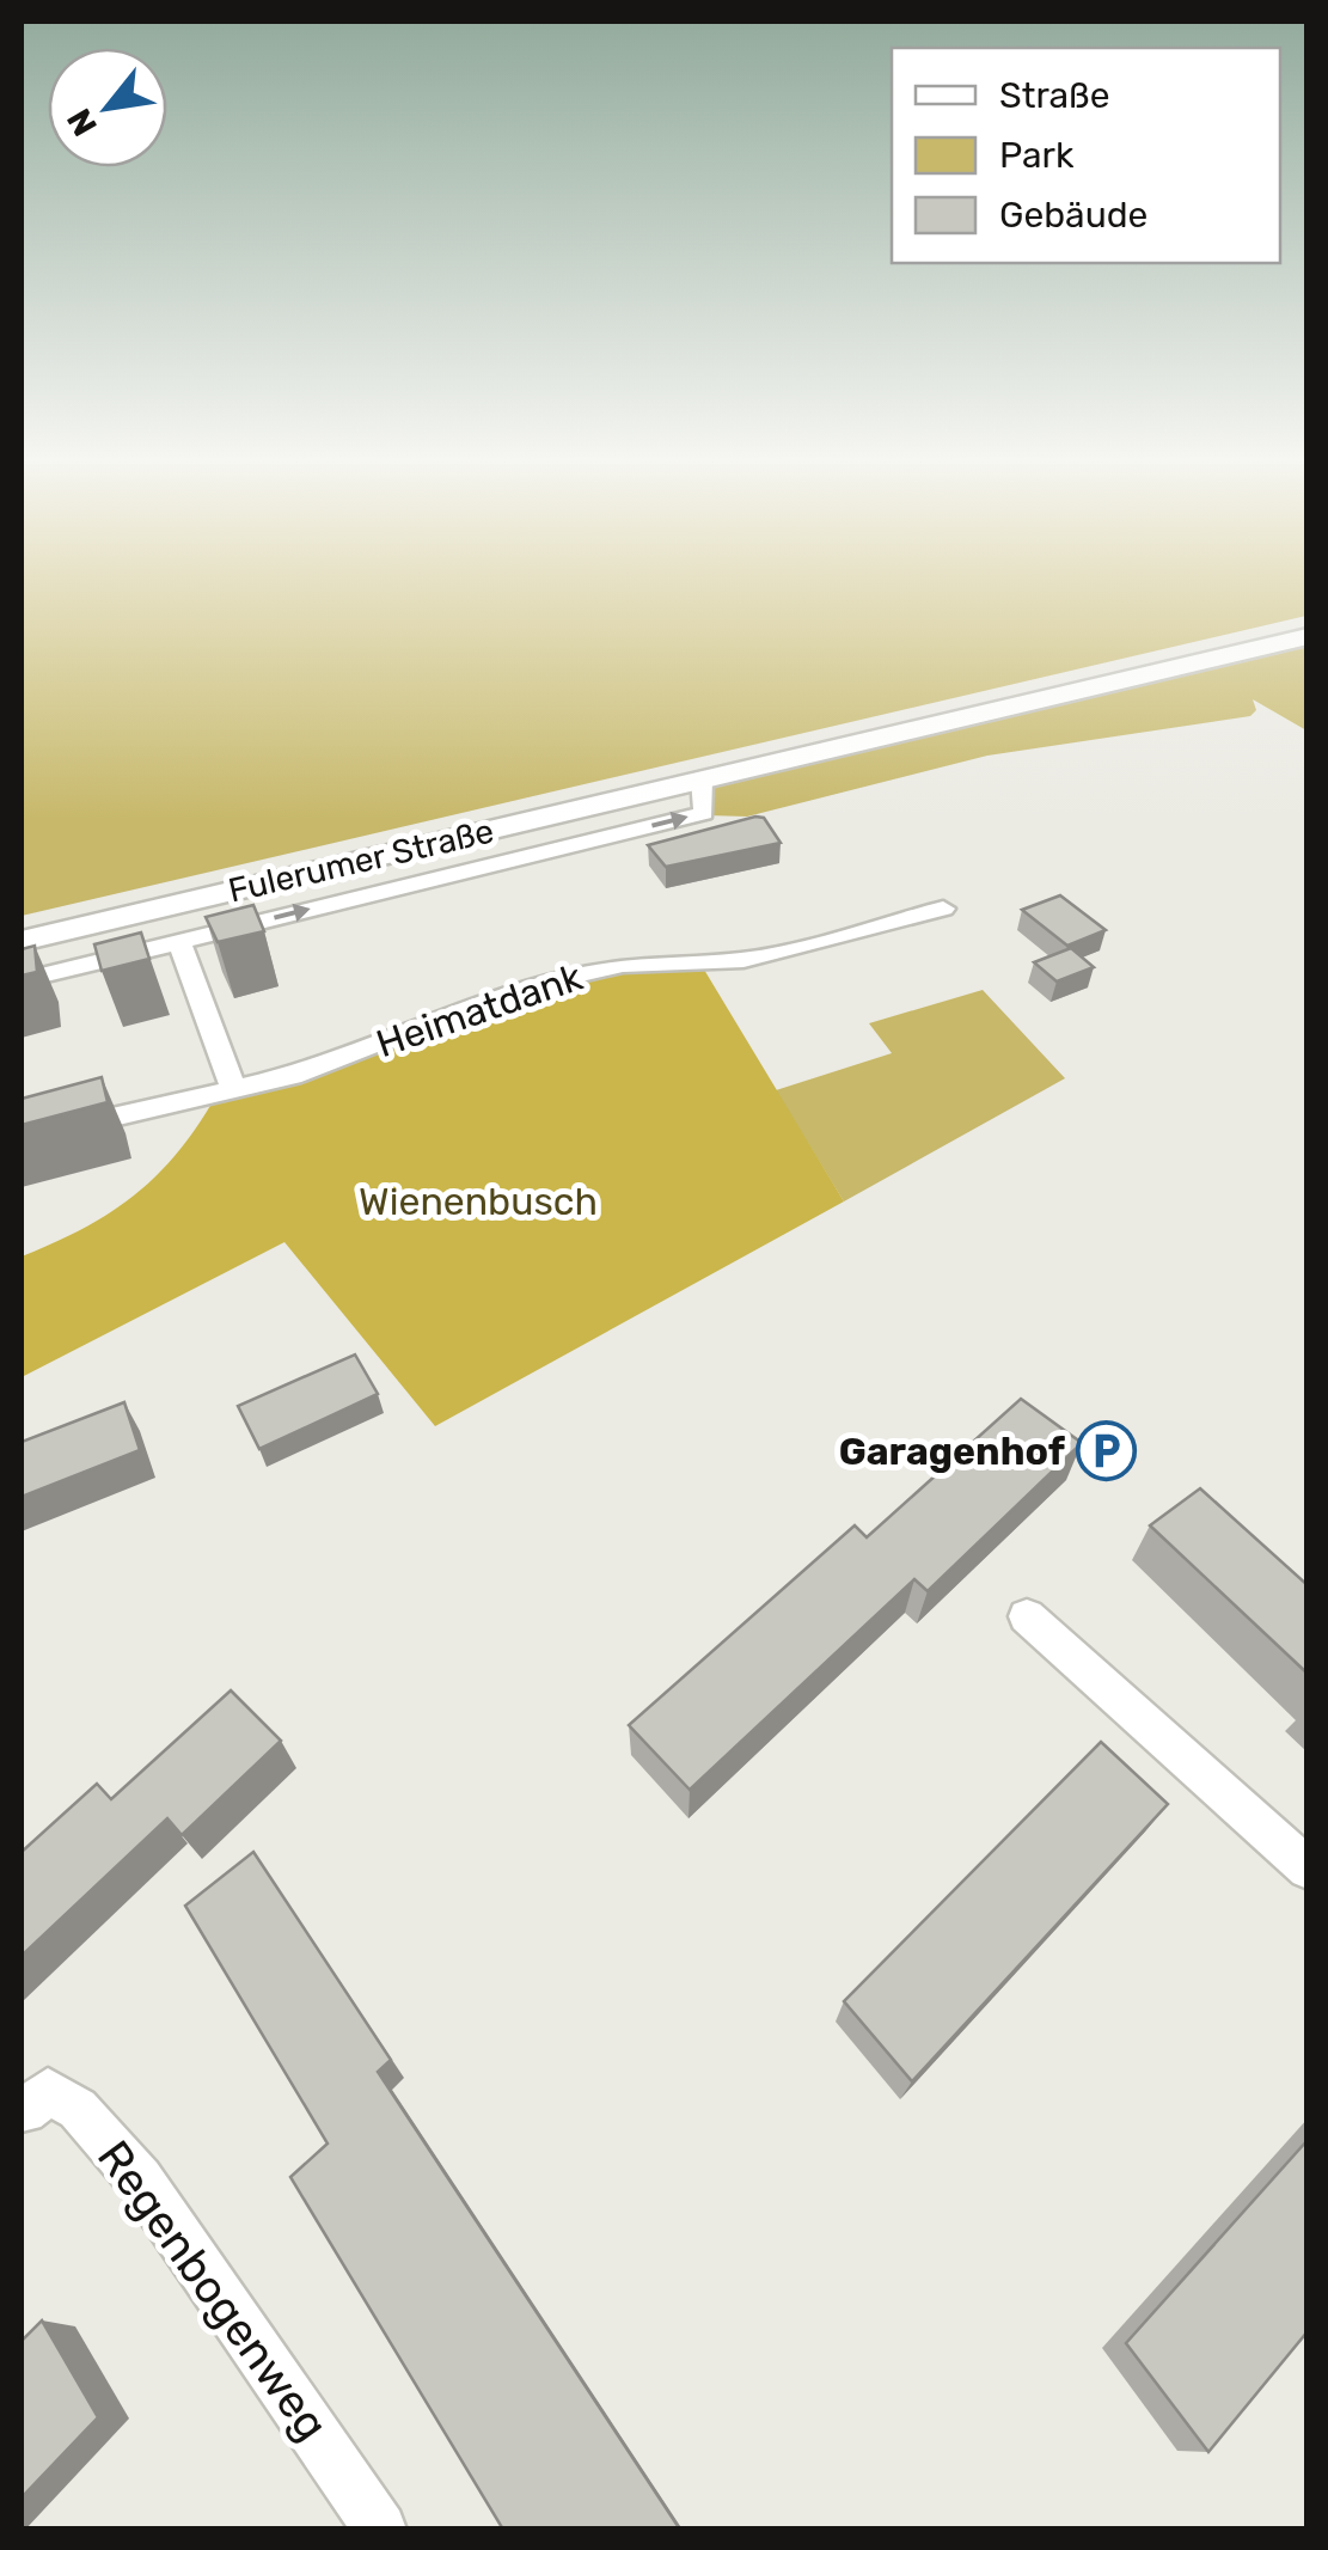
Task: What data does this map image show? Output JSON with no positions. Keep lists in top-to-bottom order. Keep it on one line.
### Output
{"streets":{"main road":["Fulerumer Straße"],"street":["Heimatdank","Regenbogenweg"]},"parks":["Wienenbusch"],"places":{"parking":["Garagenhof"]},"legend":["Straße","Park","Gebäude"],"north":"bottom left"}
